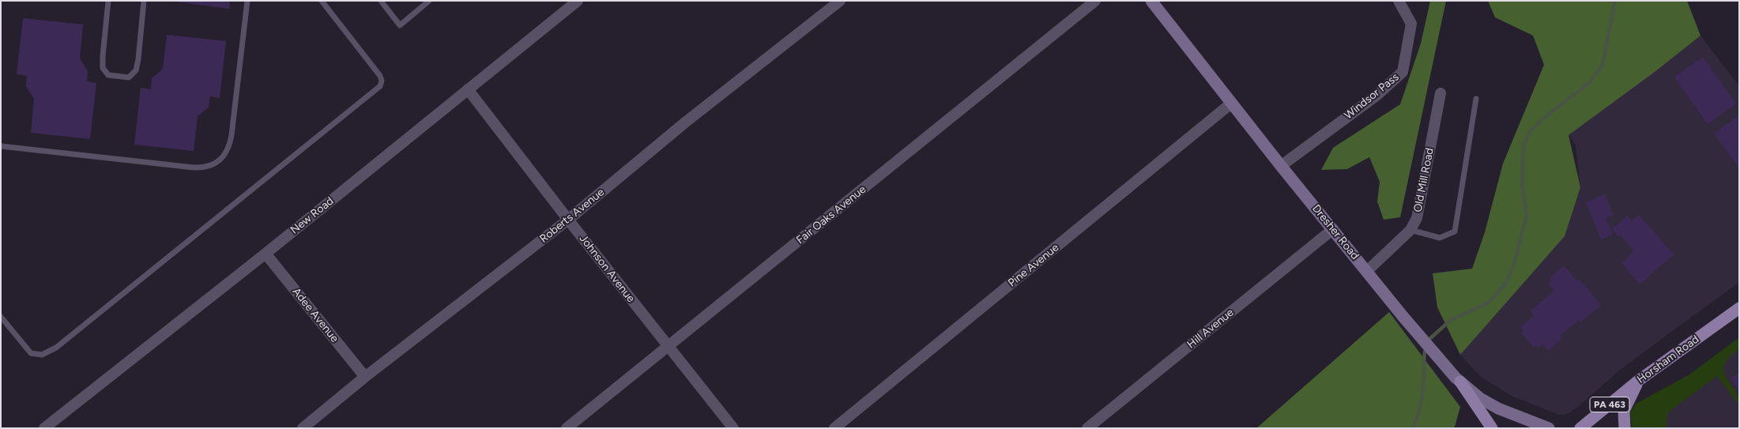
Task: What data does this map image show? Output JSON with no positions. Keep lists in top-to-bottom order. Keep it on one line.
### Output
{"streets":{"main road":["Dresher Road","Horsham Road","PA 463"],"street":["Windsor Pass","Old Mill Road","Fair Oaks Avenue","New Road","Roberts Avenue","Pine Avenue","Johnson Avenue","Adee Avenue","Hill Avenue"]},"crossings":[["Windsor Pass","Dresher Road"],["Old Mill Road","Dresher Road"],["Fair Oaks Avenue","Johnson Avenue"],["New Road","Johnson Avenue"],["New Road","Adee Avenue"],["Roberts Avenue","Johnson Avenue"],["Roberts Avenue","Adee Avenue"],["Dresher Road","Pine Avenue"],["Dresher Road","Hill Avenue"]]}
